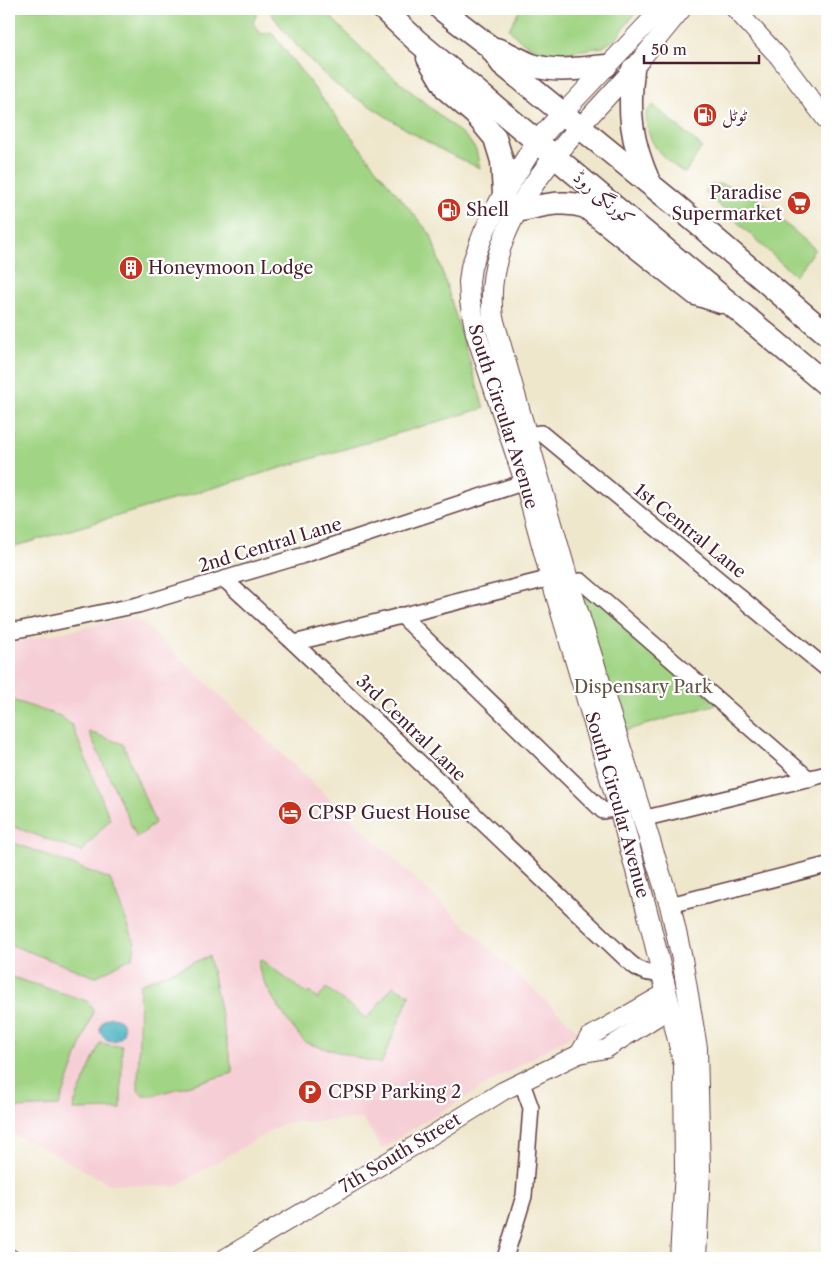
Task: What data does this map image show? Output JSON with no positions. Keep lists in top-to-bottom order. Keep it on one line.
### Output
{"streets":{"main road":["کورنگی روڈ","South Circular Avenue"],"street":["1st Central Lane","2nd Central Lane","3rd Central Lane","7th South Street"]},"crossings":[["کورنگی روڈ","South Circular Avenue"],["South Circular Avenue","1st Central Lane"],["South Circular Avenue","2nd Central Lane"],["South Circular Avenue","3rd Central Lane"],["South Circular Avenue","7th South Street"],["2nd Central Lane","3rd Central Lane"],["3rd Central Lane","7th South Street"]],"parks":["Dispensary Park"],"places":{"fuel station":["ٹوٹل","Shell"],"supermarket":["Paradise Supermarket"],"building":["Honeymoon Lodge"],"hotel":["CPSP Guest House"],"parking":["CPSP Parking 2"]},"scale_bar":"50 m"}
